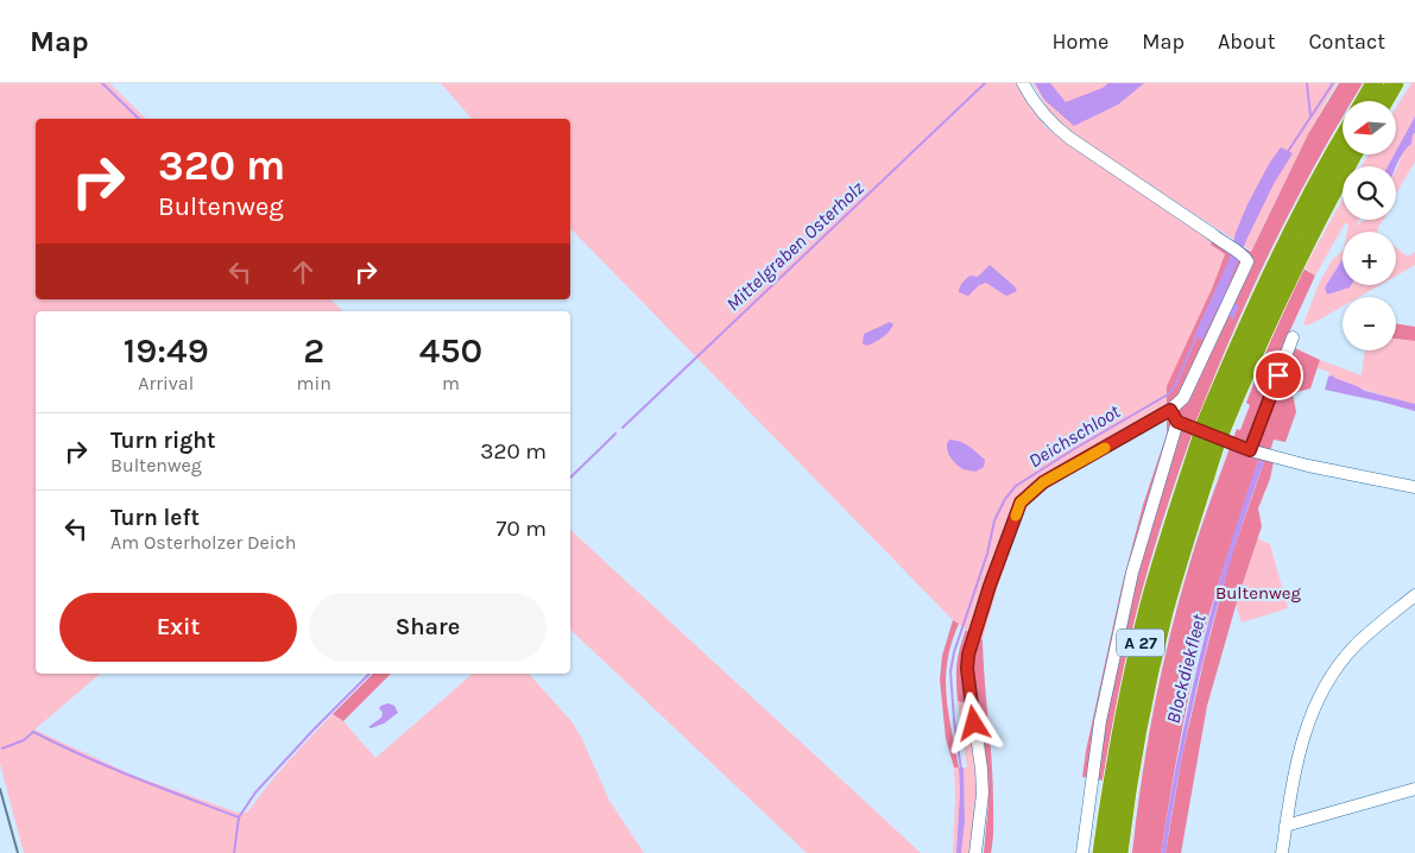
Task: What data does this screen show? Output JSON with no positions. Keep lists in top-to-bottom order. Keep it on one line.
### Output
{"streets":{"highway":["A 27"]},"water":["Mittelgraben Osterholz","Deichschloot","Blockdiekfleet"],"parks":["Bultenweg"],"north":"left","page":{"header":"Map","nav":["Home","Map","About","Contact"],"map_buttons":["+","−"],"turn":["320 m","Bultenweg"],"eta":["19:49","Arrival","2","min","450","m"],"list":[{"name":"Turn right","note":"Bultenweg","value":"320 m"},{"name":"Turn left","note":"Am Osterholzer Deich","value":"70 m"}],"buttons":["Exit","Share"]}}
